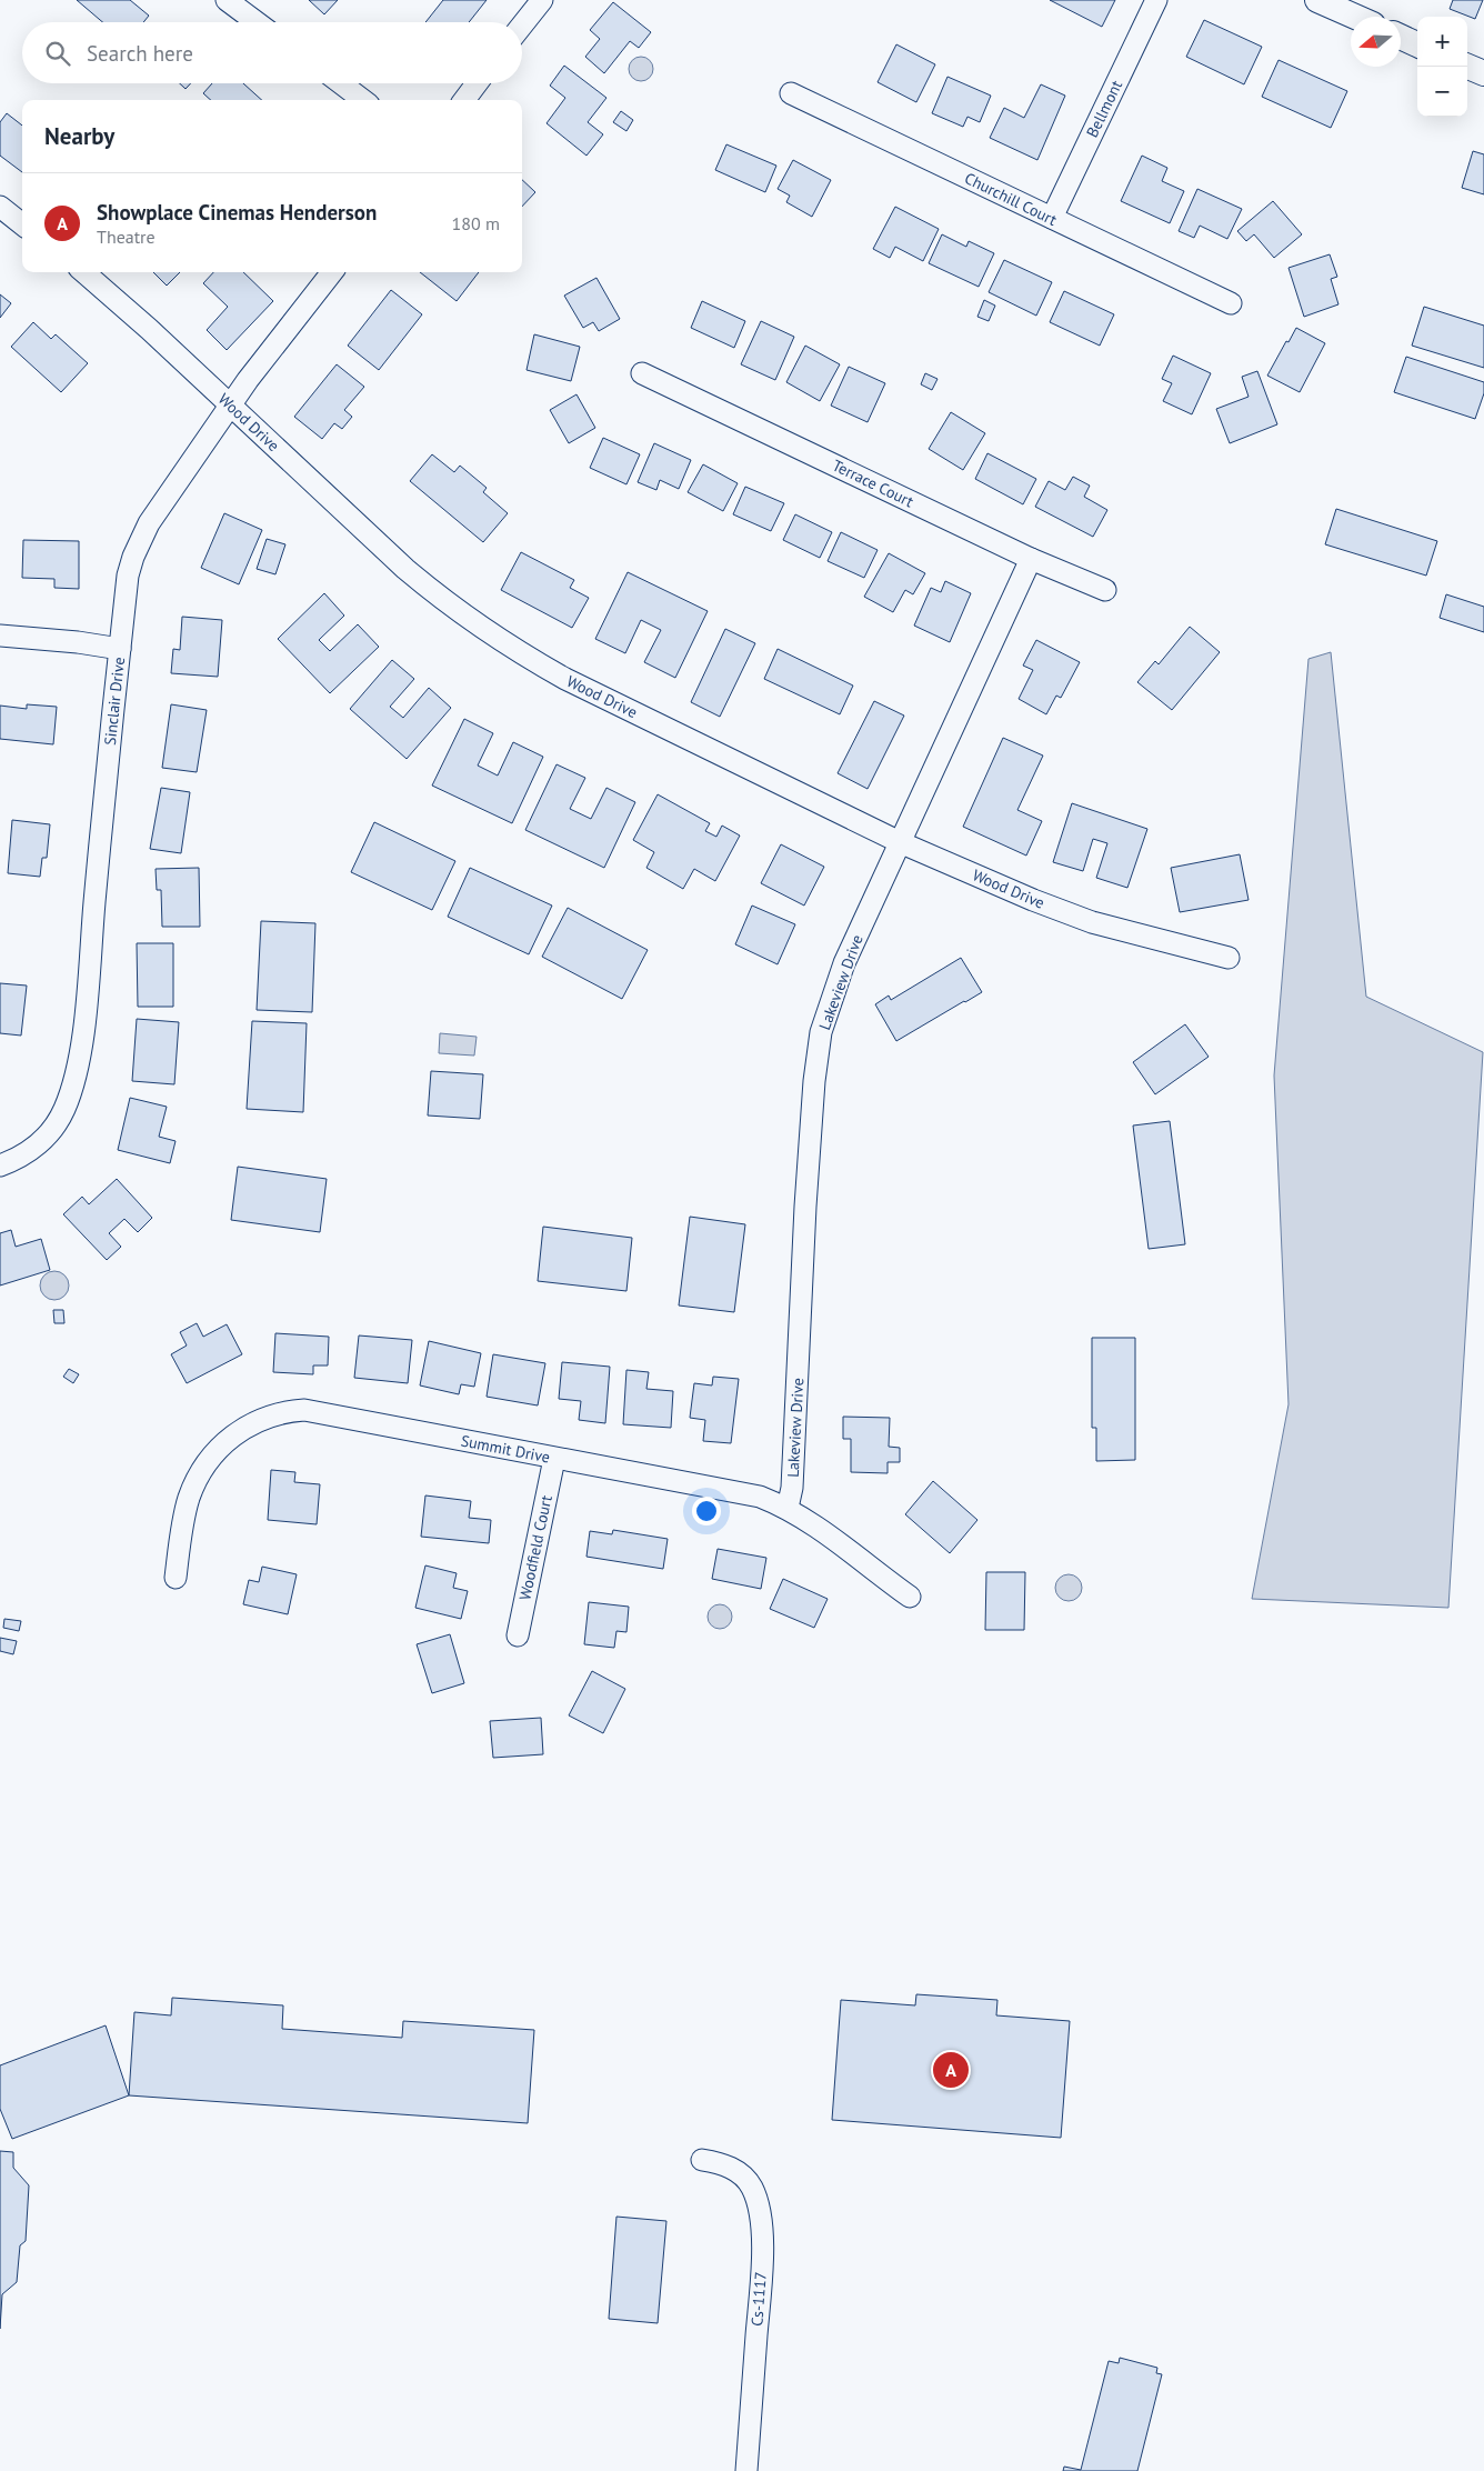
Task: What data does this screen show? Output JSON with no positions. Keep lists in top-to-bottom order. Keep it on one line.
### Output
{"streets":{"street":["Bellmont","Churchill Court","Wood Drive","Terrace Court","Sinclair Drive","Lakeview Drive","Summit Drive","Woodfield Court","Cs-1117"]},"crossings":[["Bellmont","Churchill Court"],["Wood Drive","Sinclair Drive"],["Wood Drive","Lakeview Drive"],["Terrace Court","Lakeview Drive"],["Lakeview Drive","Summit Drive"],["Summit Drive","Woodfield Court"]],"north":"left","page":{"map_buttons":["+","−"],"search":"Search here","heading":"Nearby","list":[{"mark":"A","name":"Showplace Cinemas Henderson","note":"Theatre","value":"180 m"}],"pins":"A"}}
